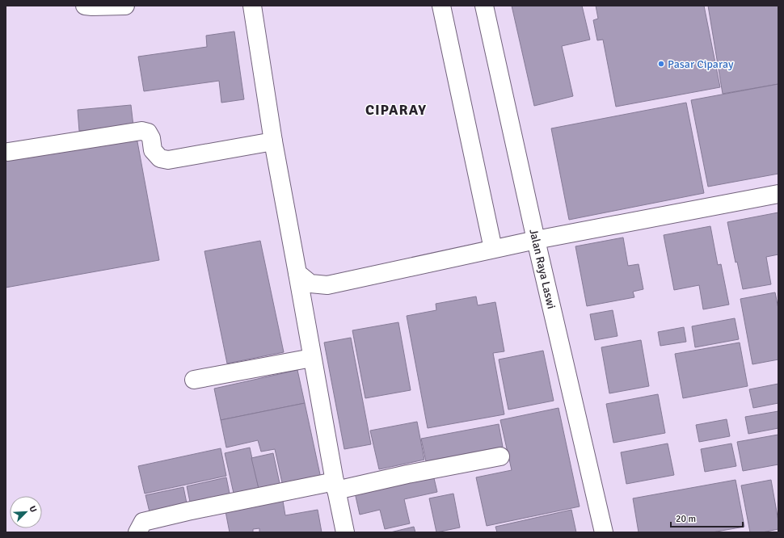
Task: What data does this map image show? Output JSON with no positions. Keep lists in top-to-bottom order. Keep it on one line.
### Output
{"streets":{"main road":["Jalan Raya Laswi"]},"districts":["CIPARAY"],"places":["Pasar Ciparay"],"scale_bar":"20 m","north":"top right"}
